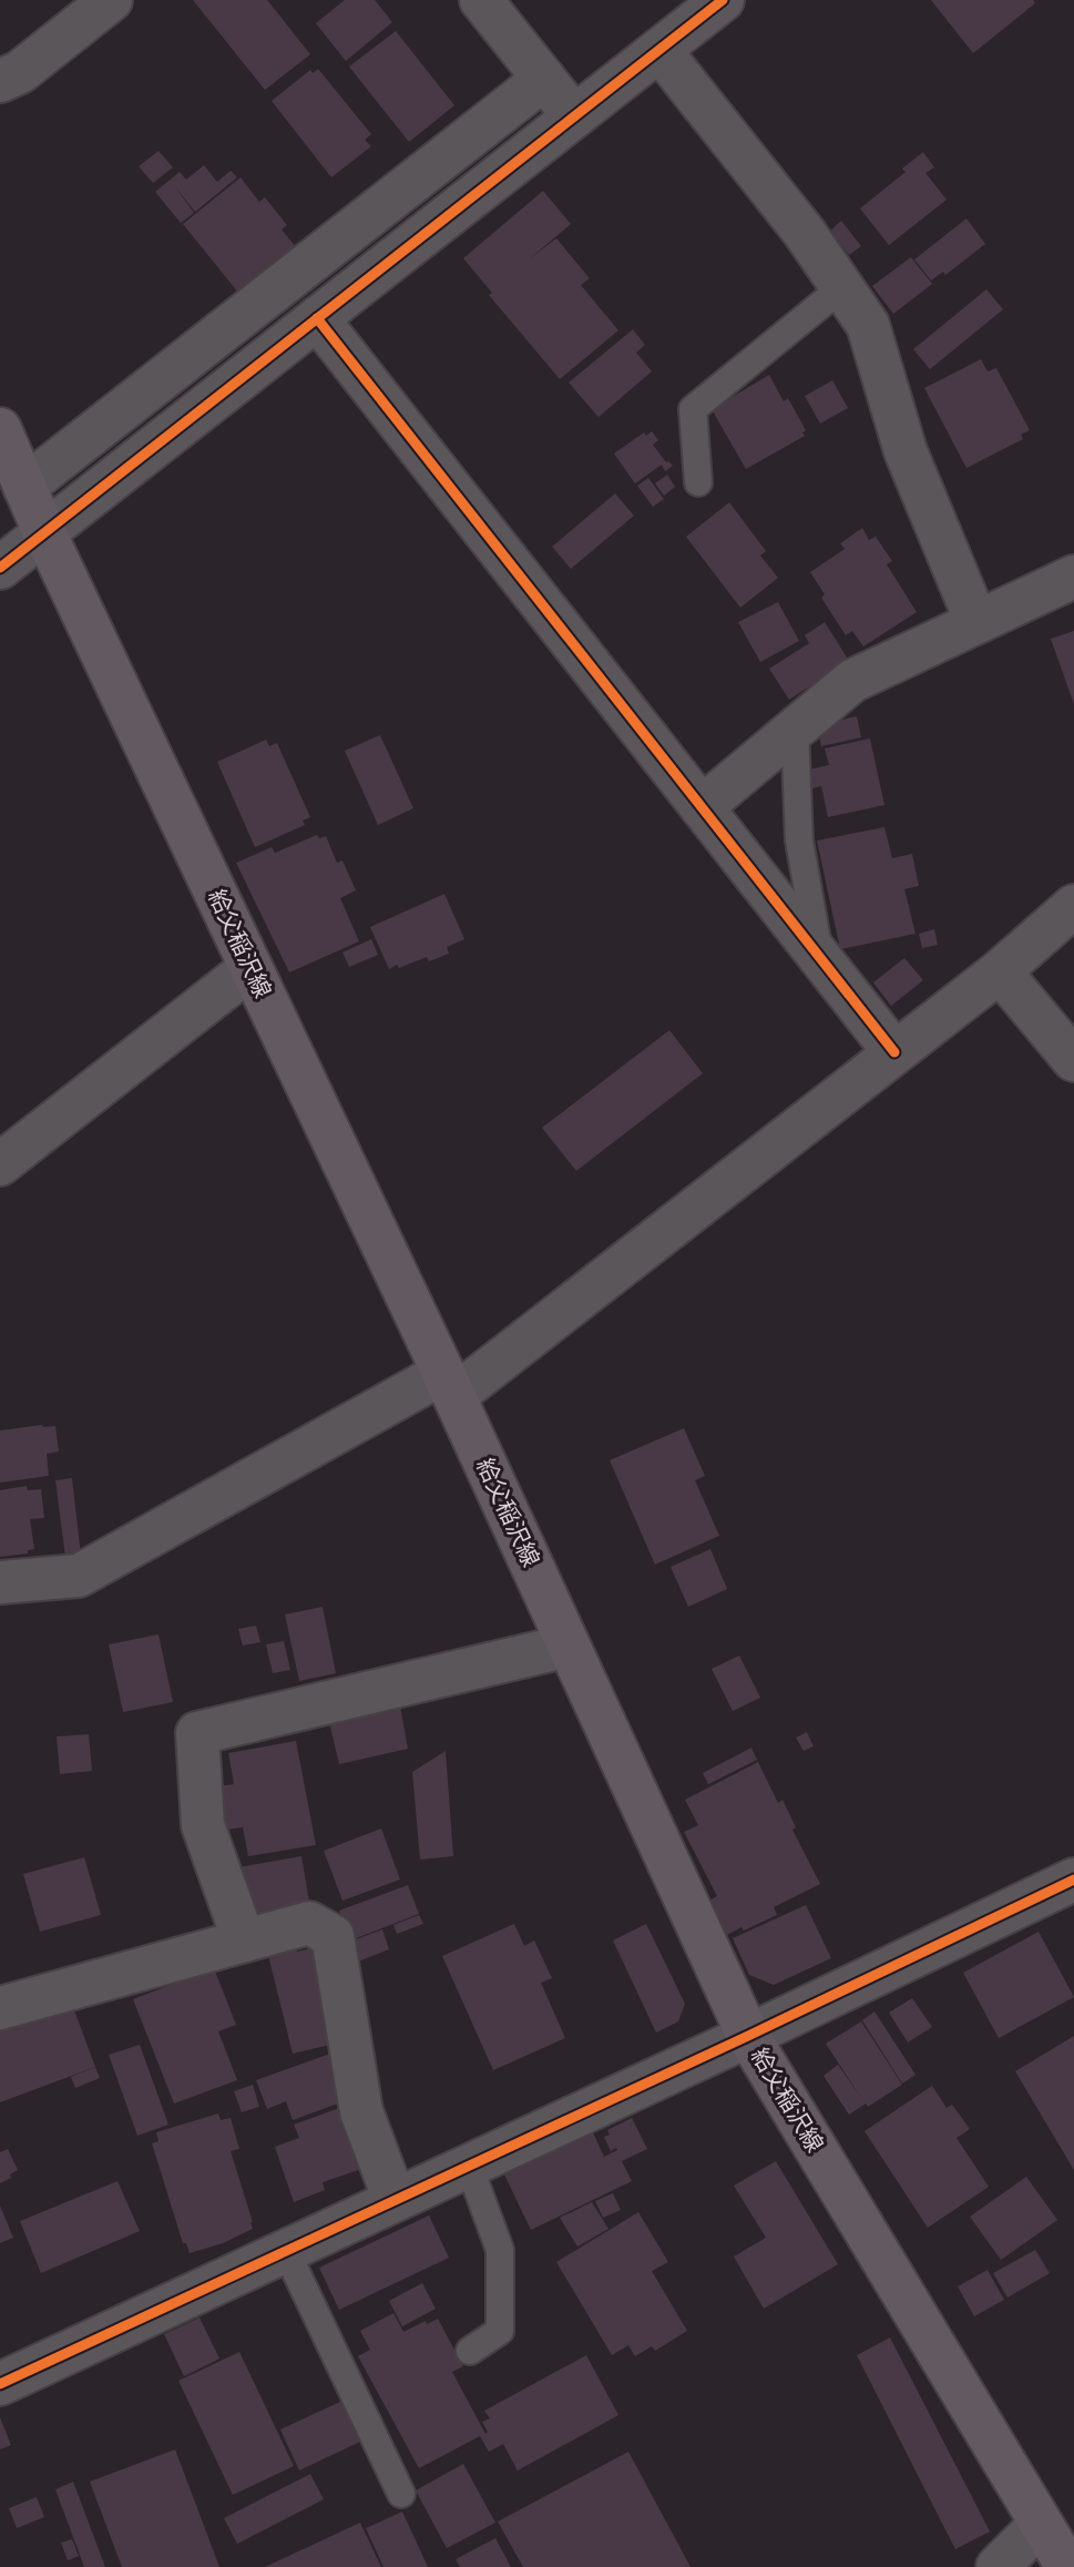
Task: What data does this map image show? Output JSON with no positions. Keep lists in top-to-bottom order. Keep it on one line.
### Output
{"streets":{"main road":["給父稲沢線"]}}
